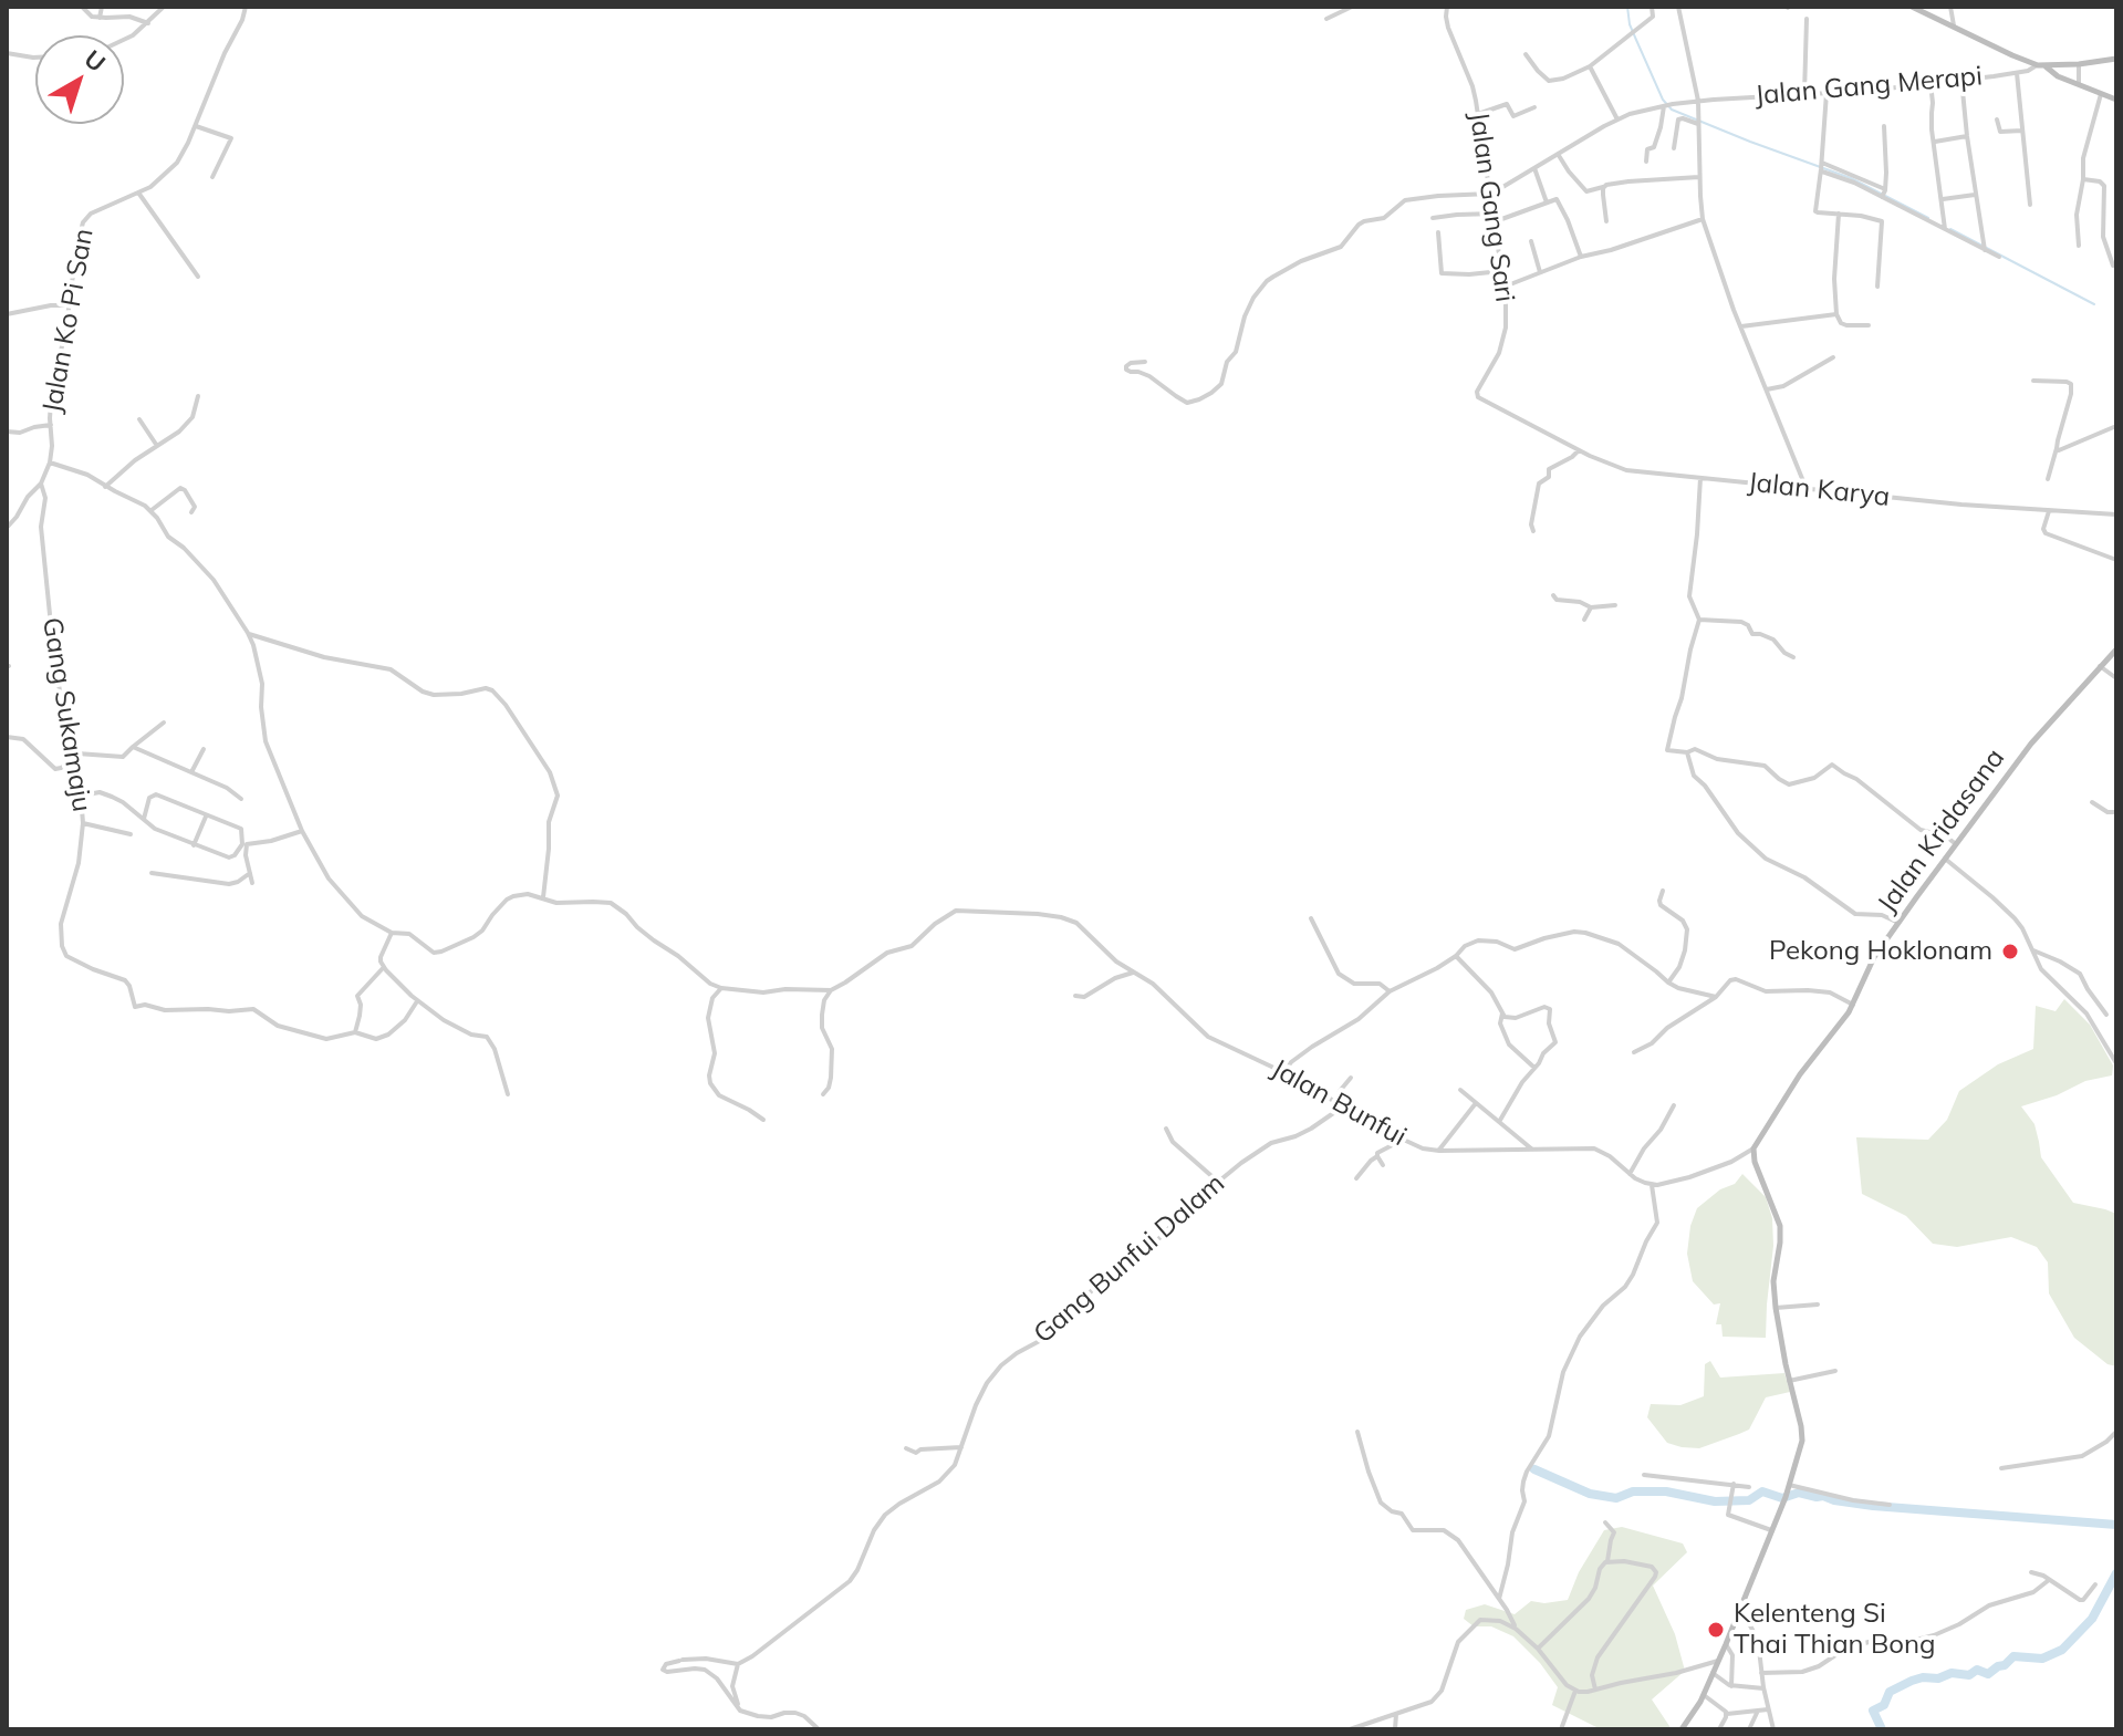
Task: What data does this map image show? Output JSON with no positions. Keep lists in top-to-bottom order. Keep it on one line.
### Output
{"streets":{"street":["Jalan Gang Merapi","Jalan Gang Sari","Jalan Ko Pi San","Jalan Karya","Gang Sukamaju","Jalan Kridasana","Jalan Bunfui","Gang Bunfui Dalam"]},"crossings":[["Jalan Gang Sari","Jalan Karya"],["Jalan Ko Pi San","Gang Sukamaju"],["Jalan Bunfui","Gang Bunfui Dalam"]],"places":["Pekong Hoklonam","Kelenteng Si Thai Thian Bong"],"north":"top right"}
